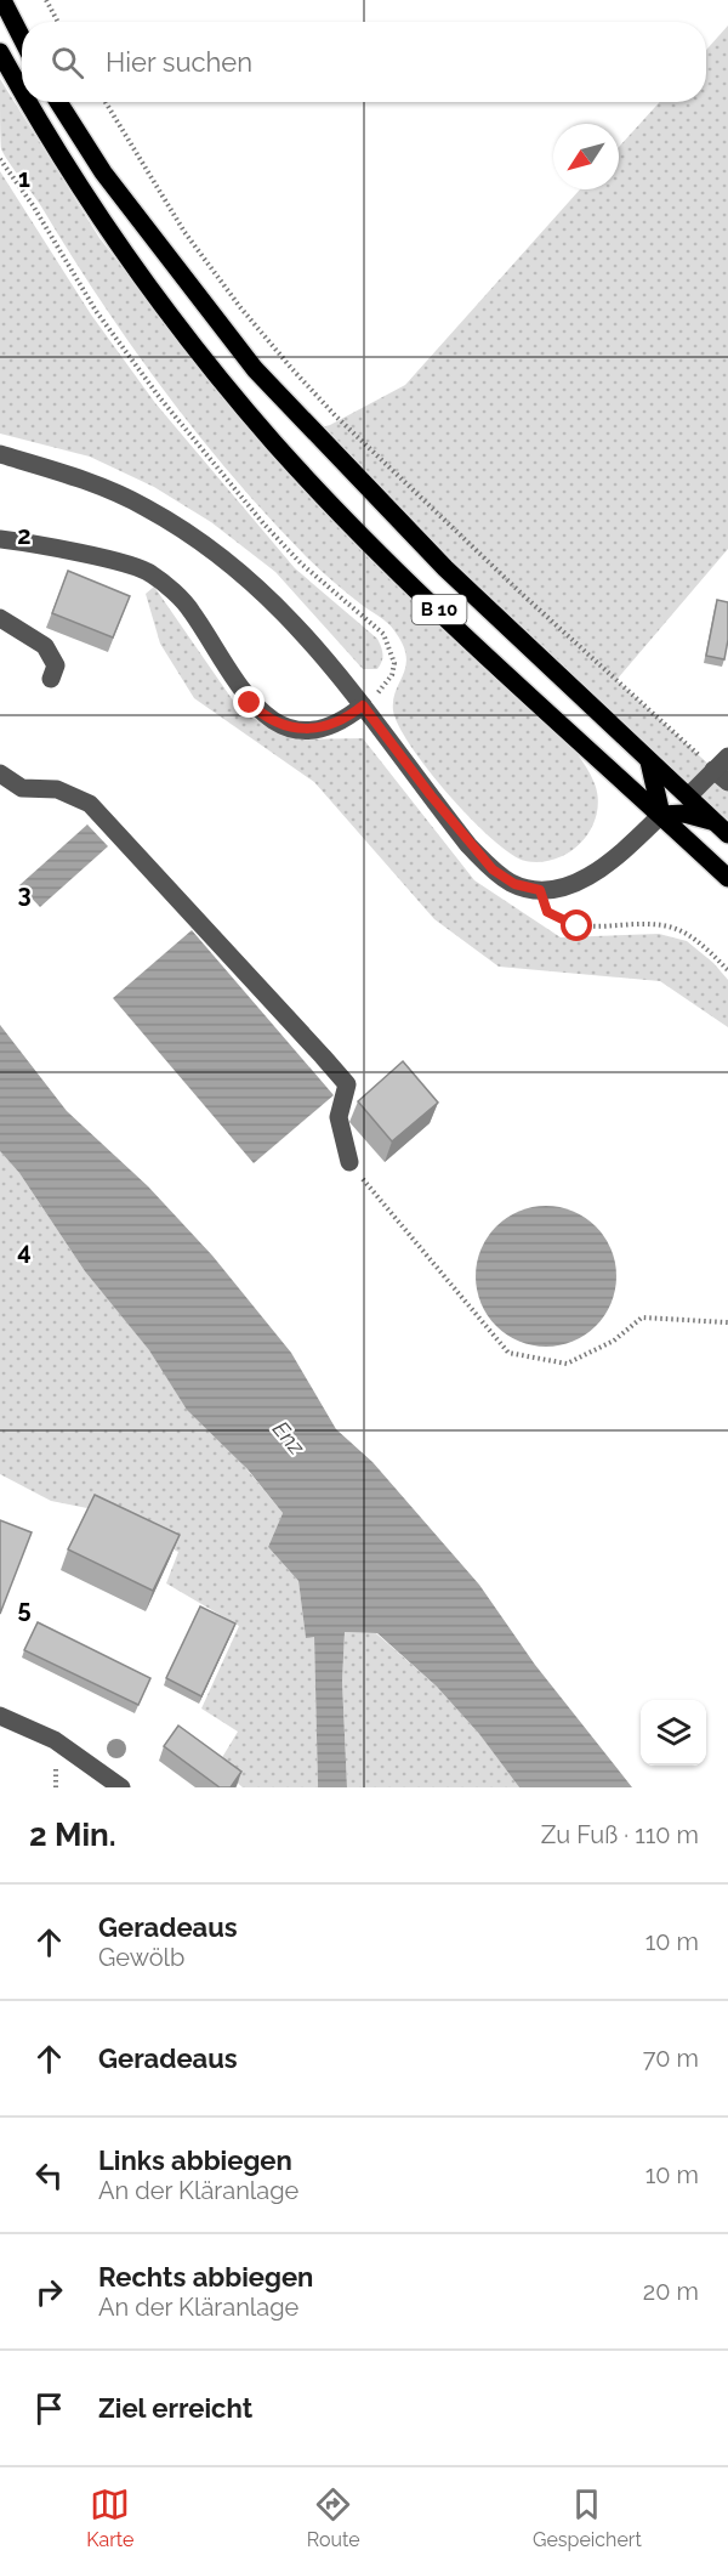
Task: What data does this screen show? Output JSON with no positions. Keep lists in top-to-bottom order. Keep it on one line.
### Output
{"streets":{"main road":["B 10"]},"water":["Enz"],"north":"bottom left","page":{"search":"Hier suchen","heading":["2 Min.","Zu Fuß · 110 m"],"list":[["Geradeaus","Gewölb","10 m"],["Geradeaus","70 m"],["Links abbiegen","An der Kläranlage","10 m"],["Rechts abbiegen","An der Kläranlage","20 m"],"Ziel erreicht"],"nav":["Karte","Route","Gespeichert"]},"grid":{"rows":["1","2","3","4","5"]}}
